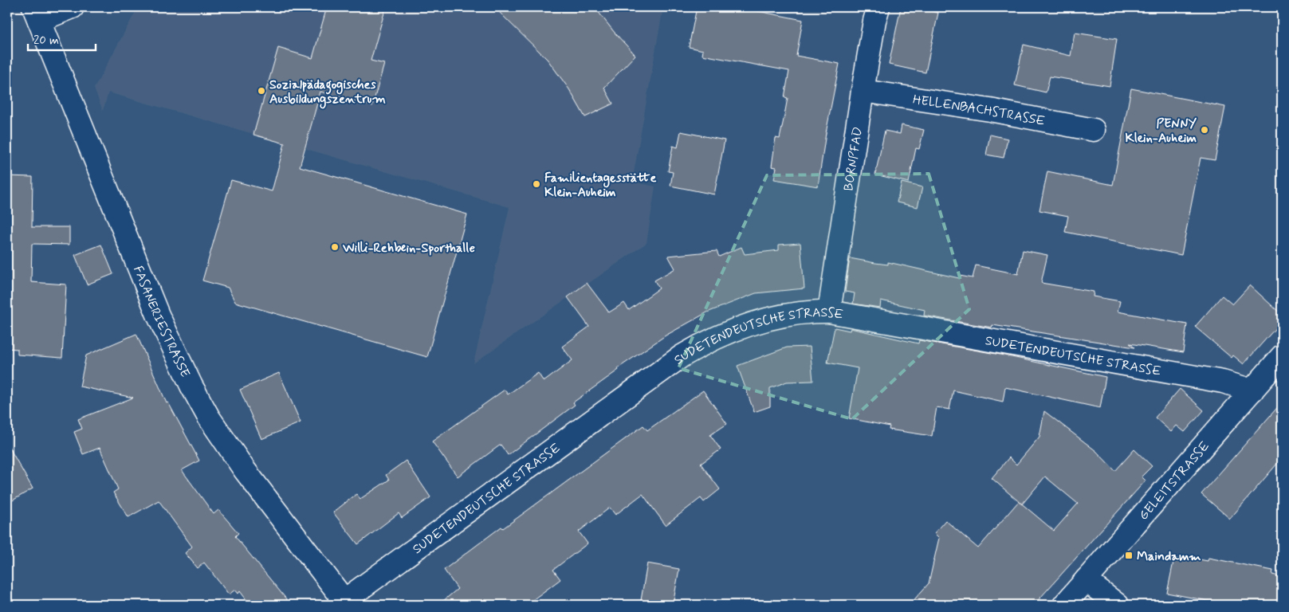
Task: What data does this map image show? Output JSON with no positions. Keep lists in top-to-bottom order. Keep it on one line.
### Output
{"streets":{"street":["HELLENBACHSTRASSE","BORNPFAD","FASANERIESTRASSE","SUDETENDEUTSCHE STRASSE","GELEITSTRASSE"]},"crossings":[["HELLENBACHSTRASSE","BORNPFAD"],["BORNPFAD","SUDETENDEUTSCHE STRASSE"],["FASANERIESTRASSE","SUDETENDEUTSCHE STRASSE"],["SUDETENDEUTSCHE STRASSE","GELEITSTRASSE"]],"places":{"other":["Sozialpädagogisches Ausbildungszentrum","PENNY Klein-Auheim","Familientagesstätte Klein-Auheim","Willi-Rehbein-Sporthalle"],"transit":["Maindamm"]},"scale_bar":"20 m"}
